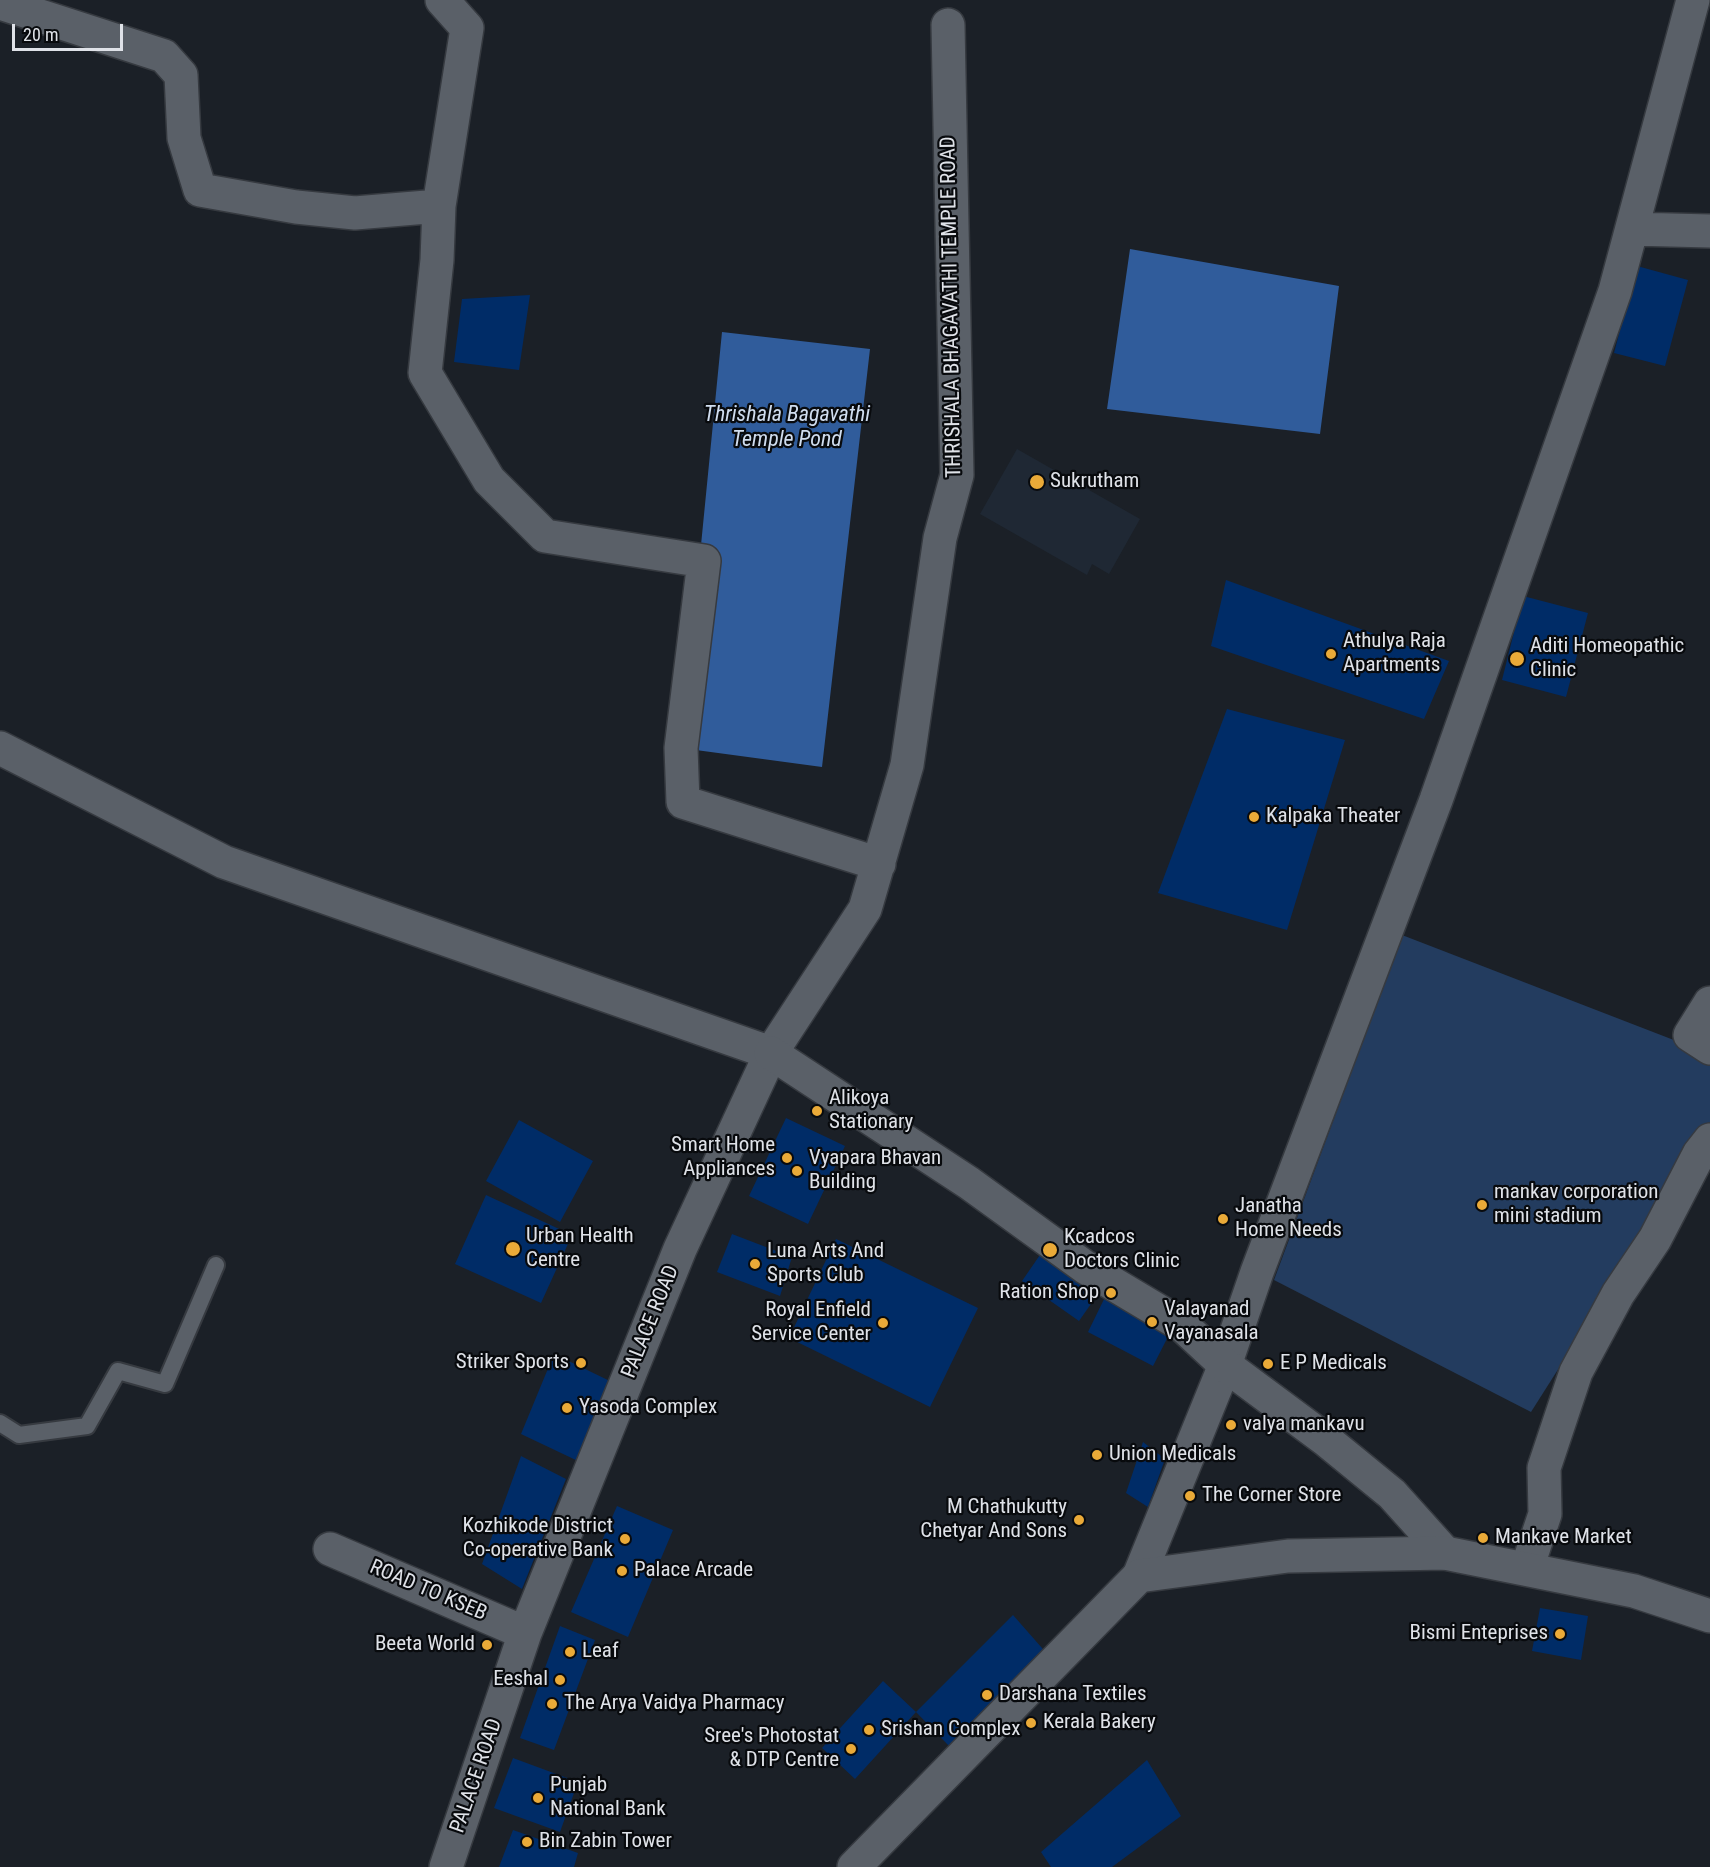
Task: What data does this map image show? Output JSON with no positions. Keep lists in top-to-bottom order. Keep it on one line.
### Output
{"streets":{"street":["THRISHALA BHAGAVATHI TEMPLE ROAD","PALACE ROAD","ROAD TO KSEB"]},"crossings":[["THRISHALA BHAGAVATHI TEMPLE ROAD","PALACE ROAD"],["PALACE ROAD","ROAD TO KSEB"]],"water":["Thrishala Bagavathi Temple Pond"],"places":["Sukrutham","Athulya Raja Apartments","Aditi Homeopathic Clinic","Kalpaka Theater","Alikoya Stationary","Smart Home Appliances","Vyapara Bhavan Building","mankav corporation mini stadium","Janatha Home Needs","Urban Health Centre","Kcadcos Doctors Clinic","Luna Arts And Sports Club","Ration Shop","Valayanad Vayanasala","Royal Enfield Service Center","Striker Sports","E P Medicals","Yasoda Complex","valya mankavu","Union Medicals","The Corner Store","M Chathukutty Chetyar And Sons","Mankave Market","Kozhikode District Co-operative Bank","Palace Arcade","Bismi Enteprises","Beeta World","Leaf","Eeshal","Darshana Textiles","The Arya Vaidya Pharmacy","Kerala Bakery","Srishan Complex","Sree's Photostat & DTP Centre","Punjab National Bank","Bin Zabin Tower"],"scale_bar":"20 m"}
